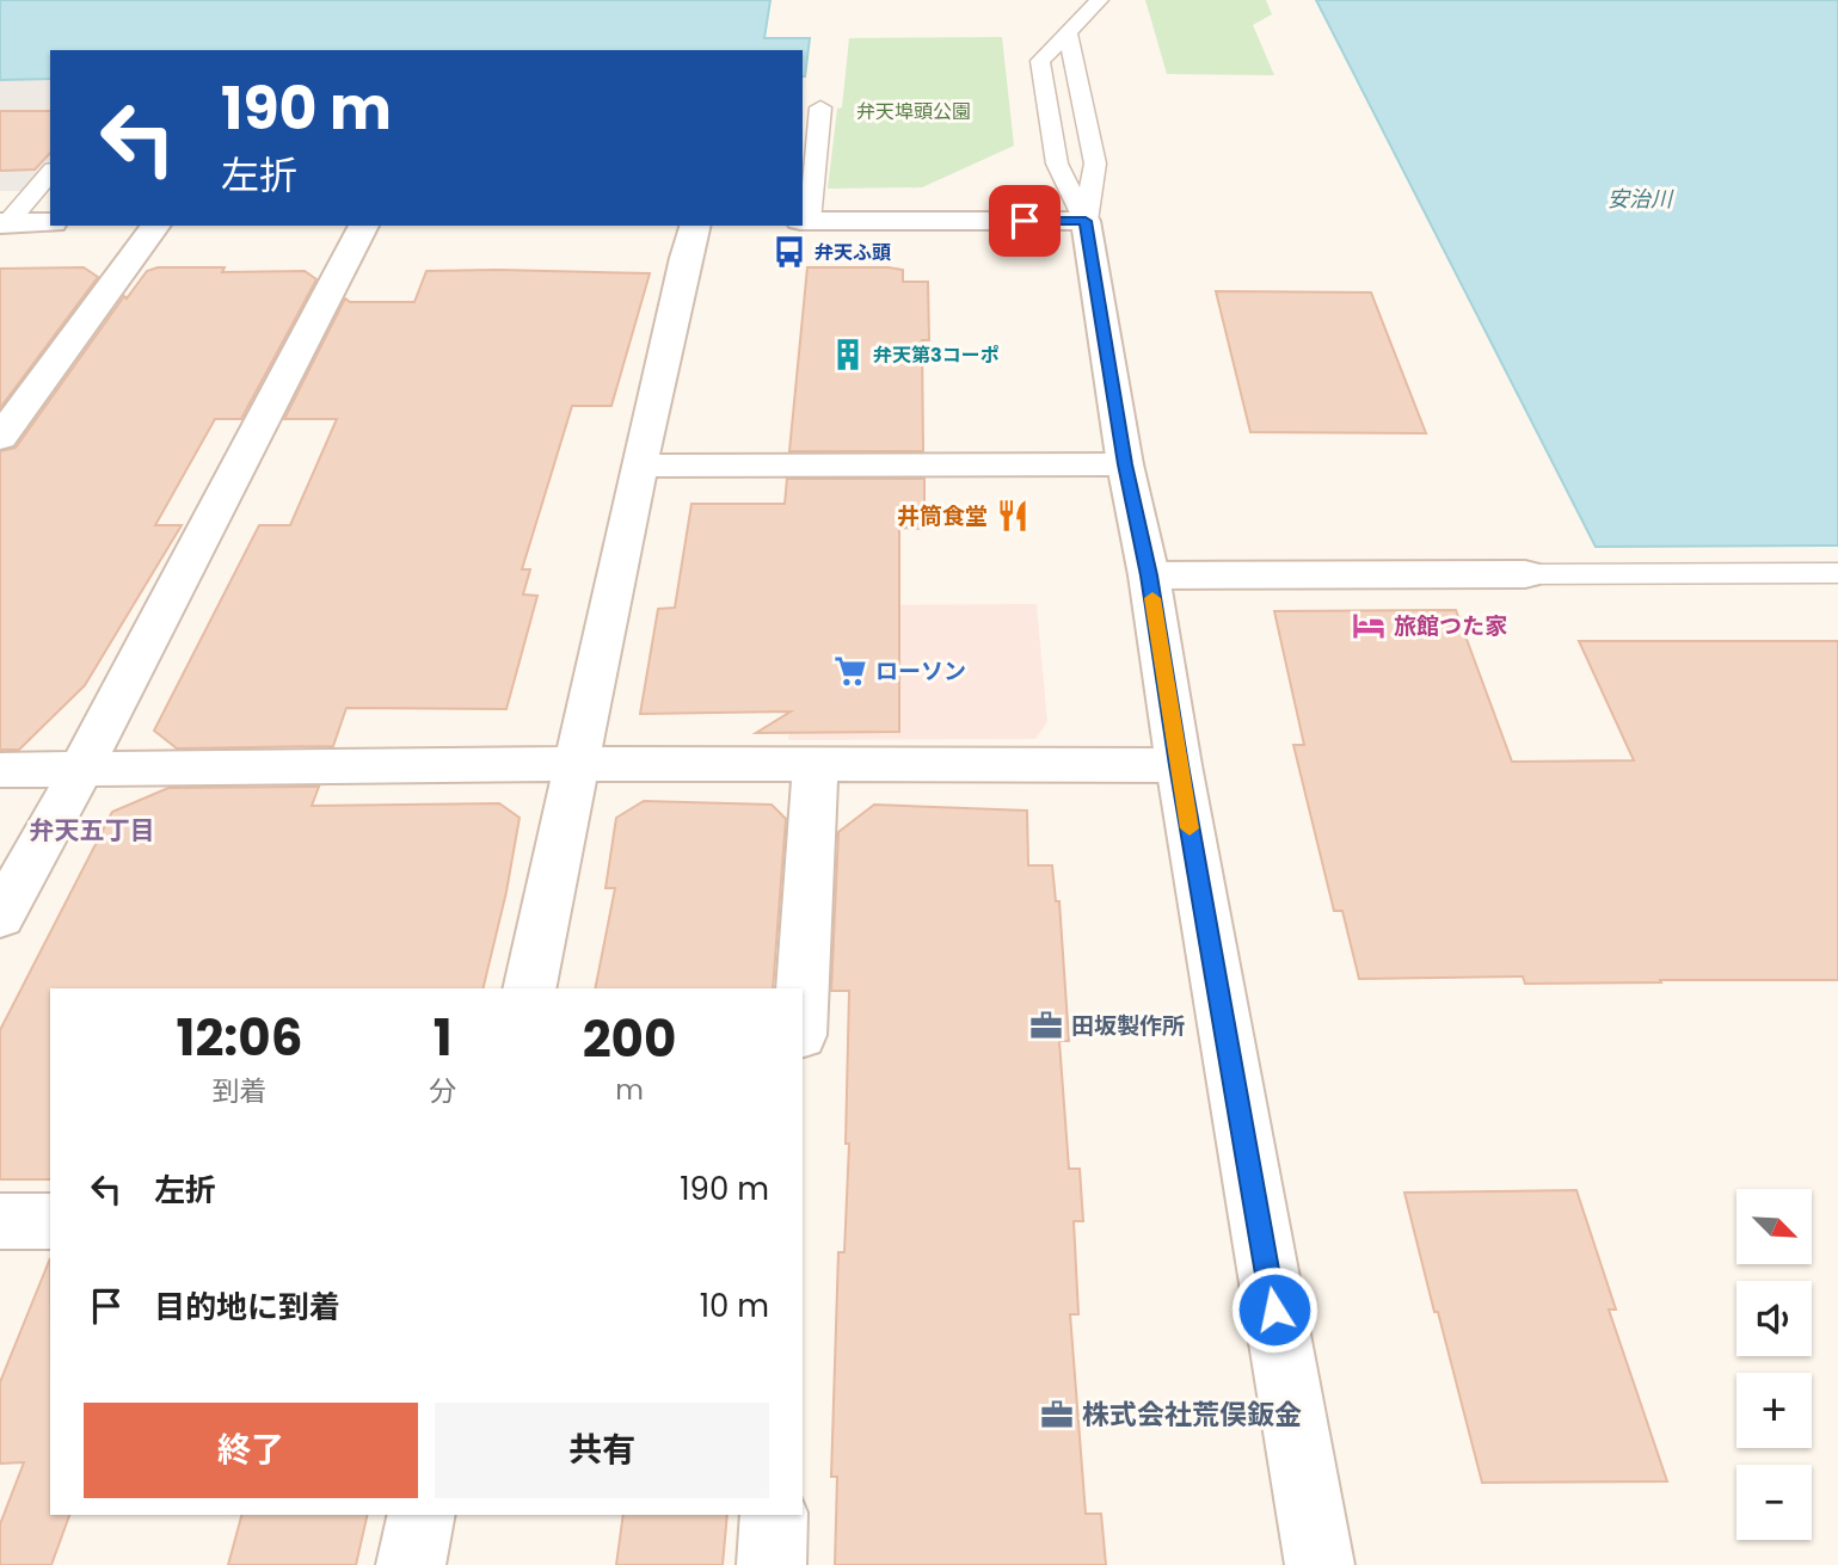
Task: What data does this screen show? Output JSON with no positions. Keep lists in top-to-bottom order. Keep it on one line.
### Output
{"districts":["弁天五丁目"],"water":["安治川"],"parks":["弁天埠頭公園"],"places":{"bus stop":["弁天ふ頭"],"building":["弁天第3コーポ"],"restaurant":["井筒食堂"],"hotel":["旅館つた家"],"supermarket":["ローソン"],"office":["田坂製作所","株式会社荒俣鈑金"]},"north":"bottom right","page":{"turn":["190 m","左折"],"eta":["12:06","到着","1","分","200","m"],"list":[{"name":"左折","value":"190 m"},{"name":"目的地に到着","value":"10 m"}],"map_buttons":["+","−"],"buttons":["終了","共有"]}}
